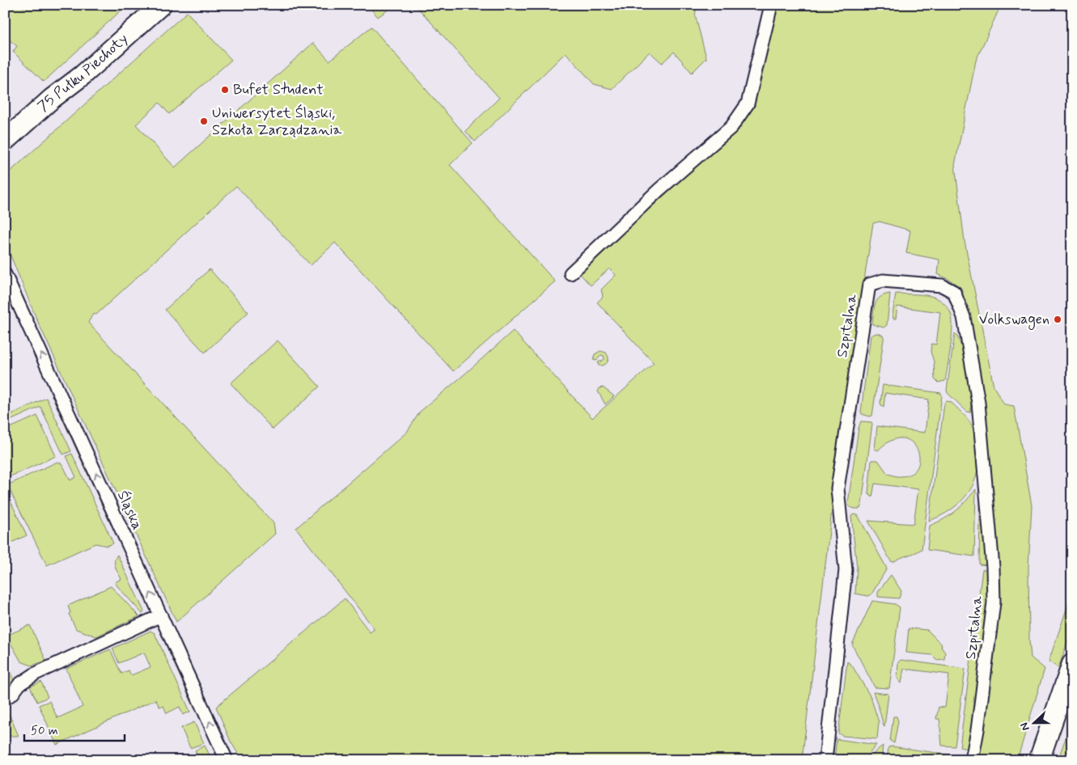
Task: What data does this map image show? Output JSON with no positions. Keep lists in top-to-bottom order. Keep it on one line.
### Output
{"streets":{"main road":["75 Pułku Piechoty"],"street":["Szpitalna","Śląska"]},"one_way":["Śląska"],"places":["Bufet Student","Uniwersytet Śląski, Szkoła Zarządzania","Volkswagen"],"scale_bar":"50 m","north":"left"}
